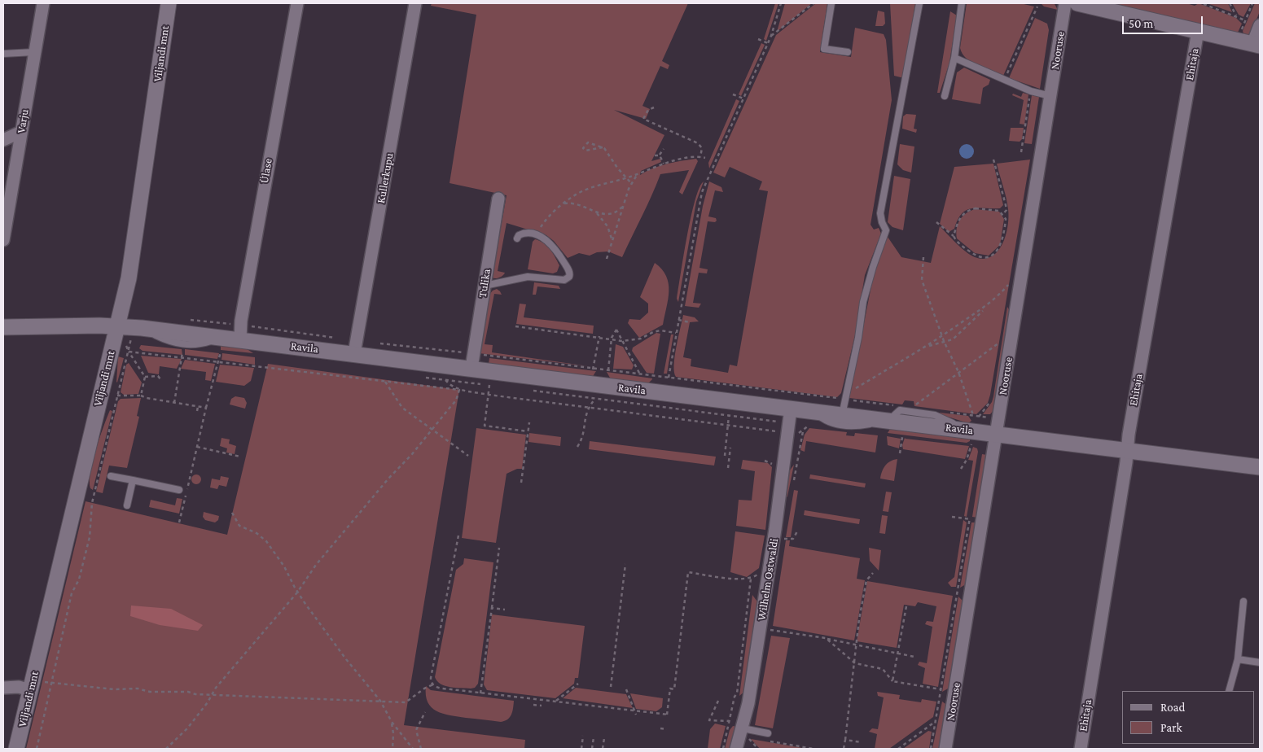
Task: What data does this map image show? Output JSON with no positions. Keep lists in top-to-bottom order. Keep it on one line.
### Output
{"streets":{"street":["Nooruse","Viljandi mnt","Ehitaja","Varju","Ülase","Kullerkupu","Tulika","Ravila","Wilhelm Ostwaldi"]},"crossings":[["Nooruse","Ravila"],["Viljandi mnt","Ravila"],["Ehitaja","Ravila"],["Ülase","Ravila"],["Kullerkupu","Ravila"],["Tulika","Ravila"],["Ravila","Wilhelm Ostwaldi"]],"legend":["Road","Park"],"scale_bar":"50 m"}
